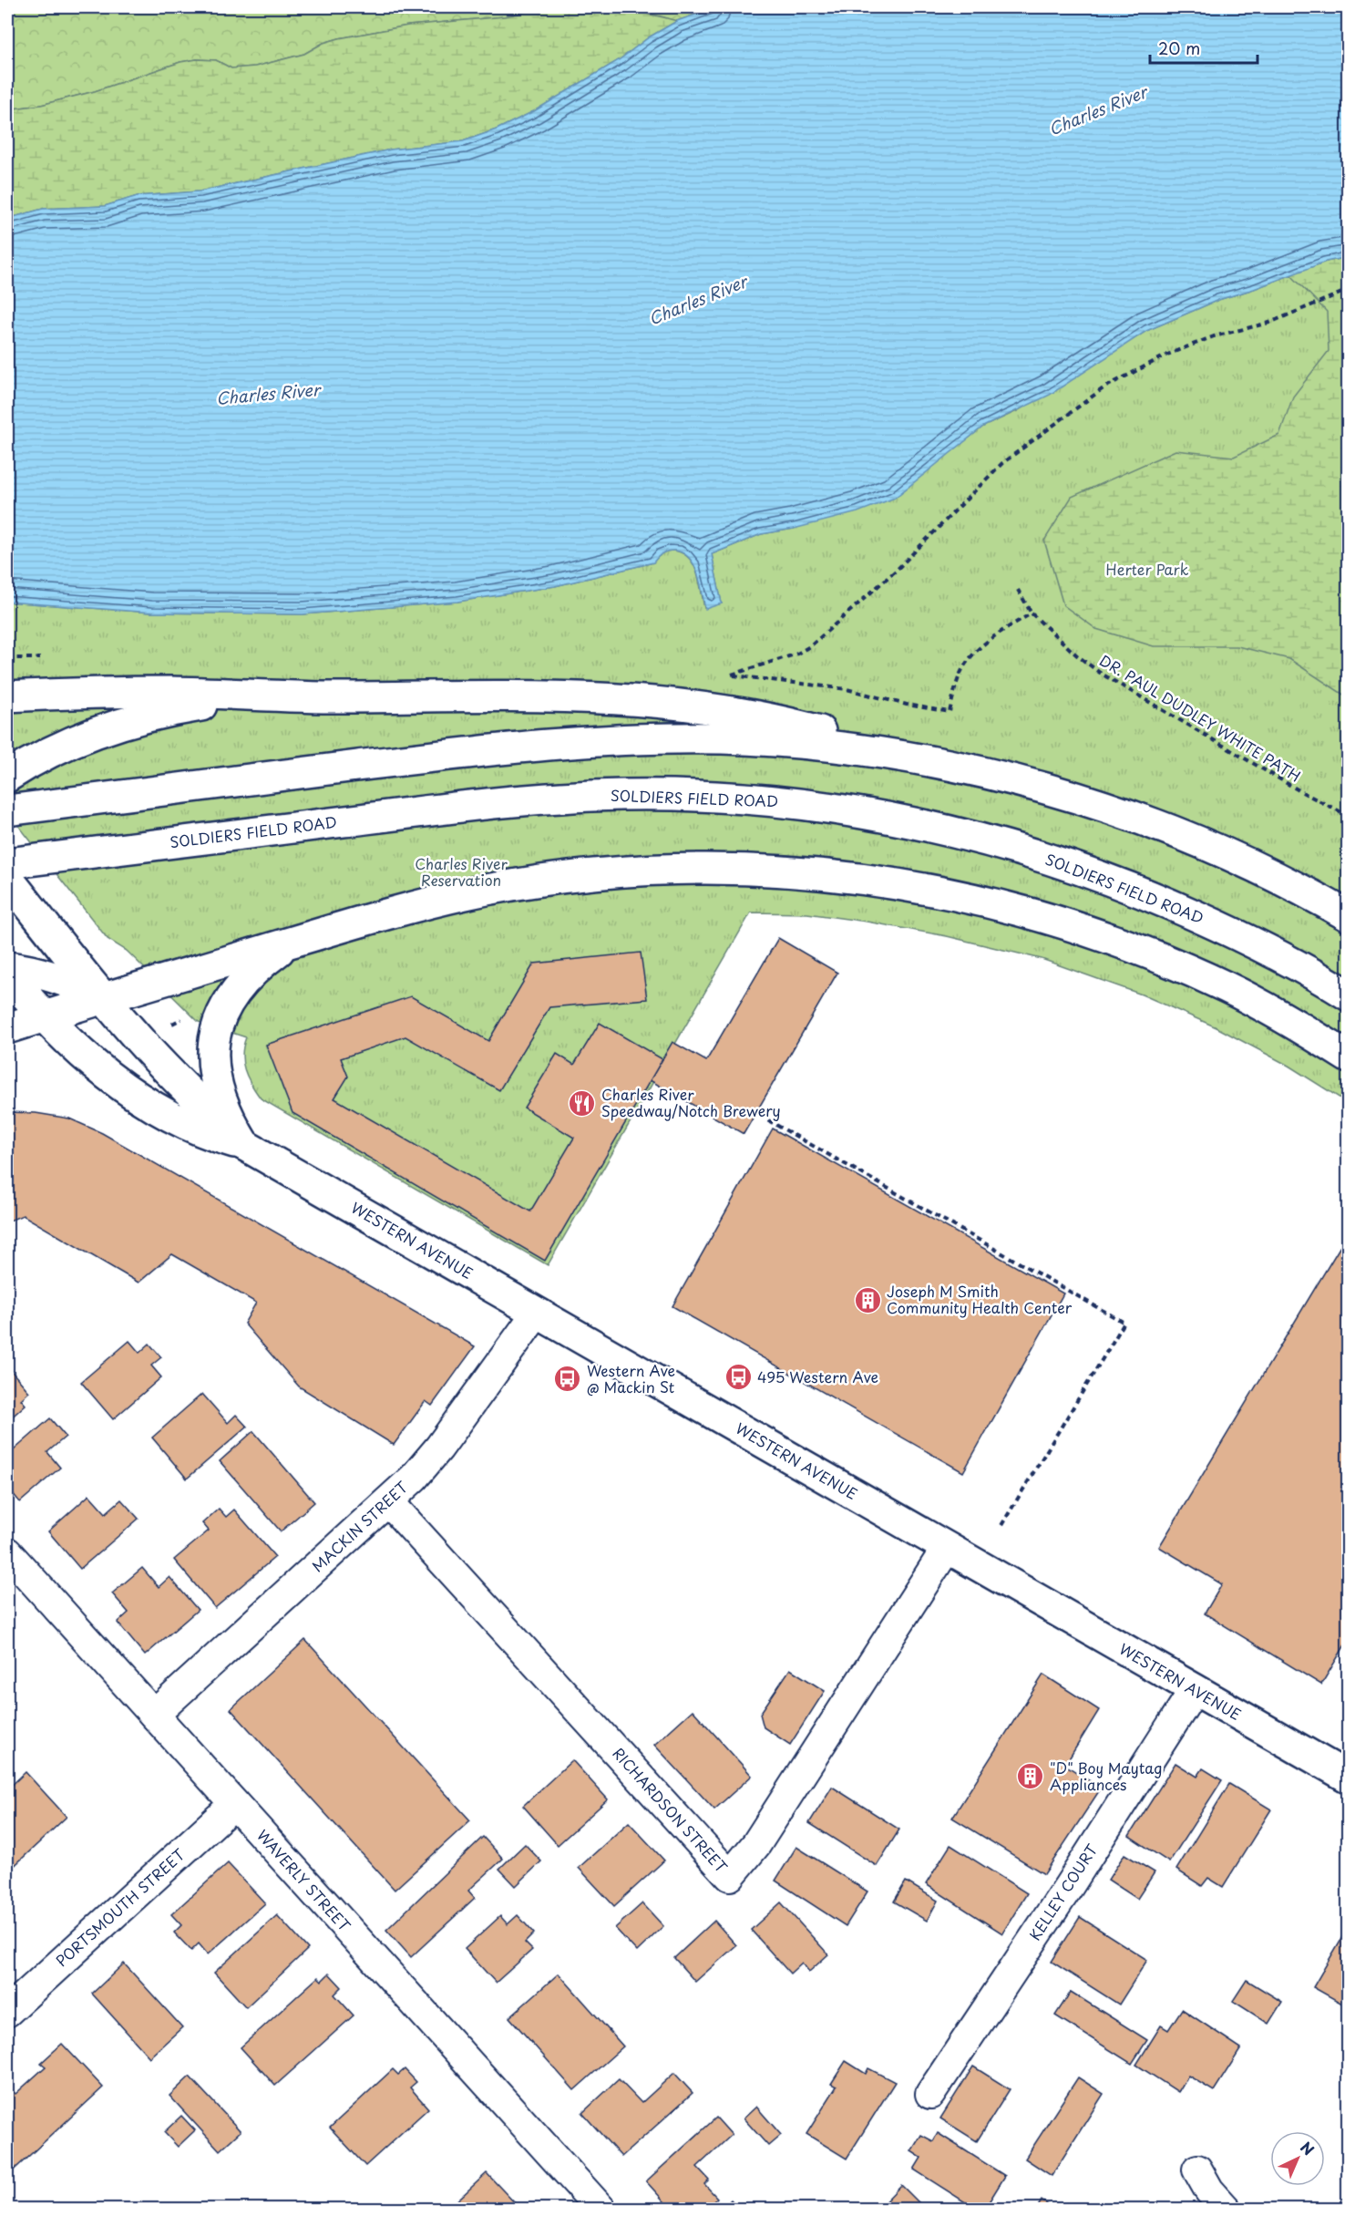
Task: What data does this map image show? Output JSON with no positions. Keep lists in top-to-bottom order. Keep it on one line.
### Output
{"streets":{"main road":["SOLDIERS FIELD ROAD","WESTERN AVENUE"],"street":["MACKIN STREET","RICHARDSON STREET","WAVERLY STREET","KELLEY COURT","PORTSMOUTH STREET"],"path":["DR. PAUL DUDLEY WHITE PATH"]},"crossings":[["SOLDIERS FIELD ROAD","WESTERN AVENUE"],["WESTERN AVENUE","MACKIN STREET"],["WESTERN AVENUE","RICHARDSON STREET"],["WESTERN AVENUE","KELLEY COURT"],["MACKIN STREET","RICHARDSON STREET"],["MACKIN STREET","WAVERLY STREET"],["WAVERLY STREET","PORTSMOUTH STREET"]],"water":["Charles River"],"parks":["Herter Park","Charles River Reservation"],"places":{"restaurant":["Charles River Speedway/Notch Brewery"],"building":["Joseph M Smith Community Health Center","\"D\" Boy Maytag Appliances"],"bus stop":["495 Western Ave","Western Ave @ Mackin St"]},"scale_bar":"20 m","north":"top right"}
